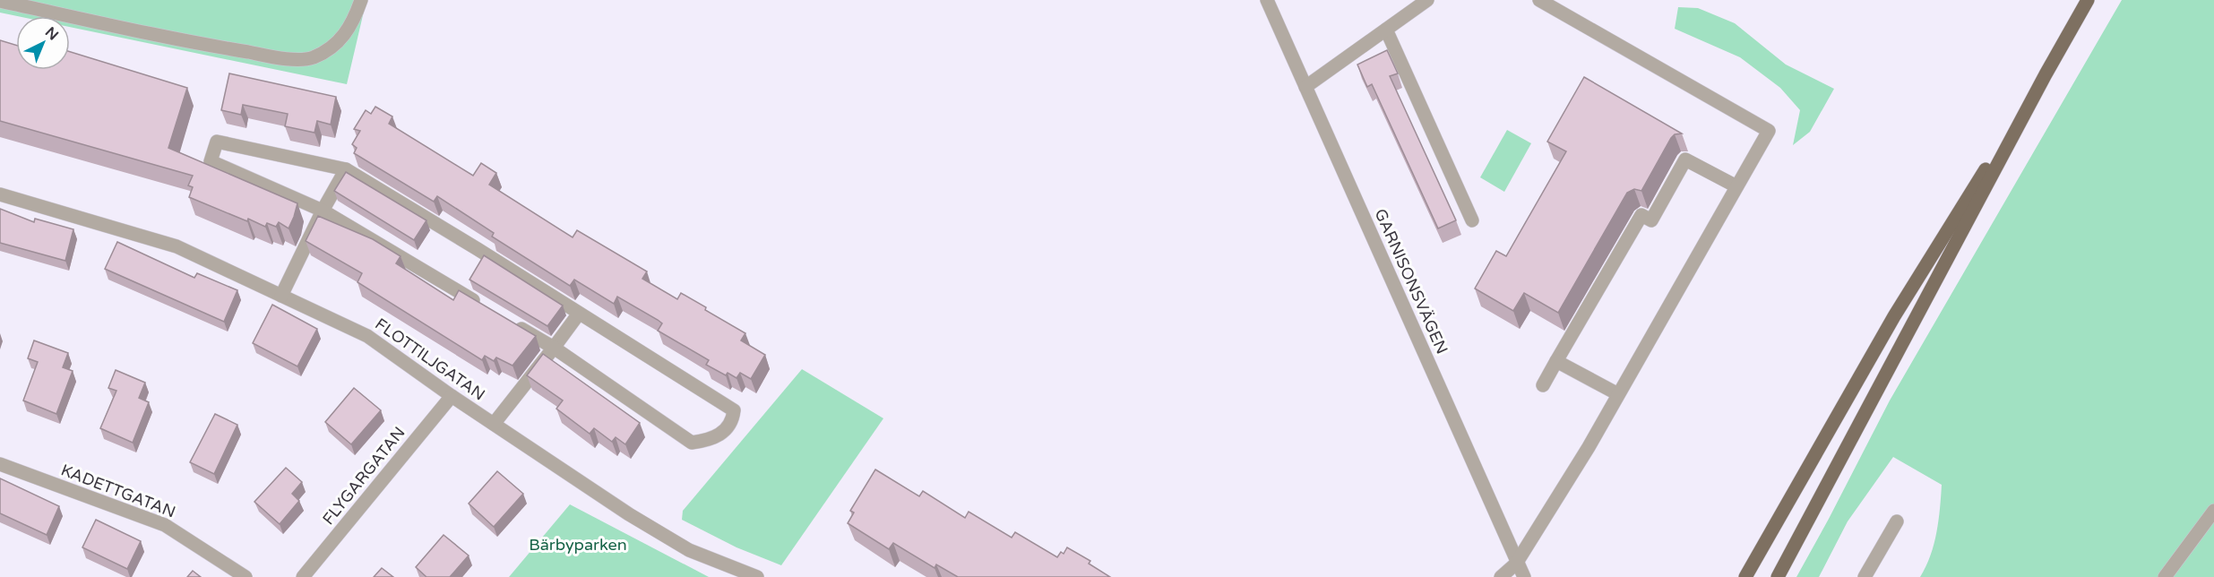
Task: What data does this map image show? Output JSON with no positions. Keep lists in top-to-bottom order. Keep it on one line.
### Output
{"streets":{"street":["GARNISONSVÄGEN","FLOTTILJGATAN","FLYGARGATAN","KADETTGATAN"]},"crossings":[["FLOTTILJGATAN","FLYGARGATAN"]],"parks":["Bärbyparken"],"north":"top right"}
